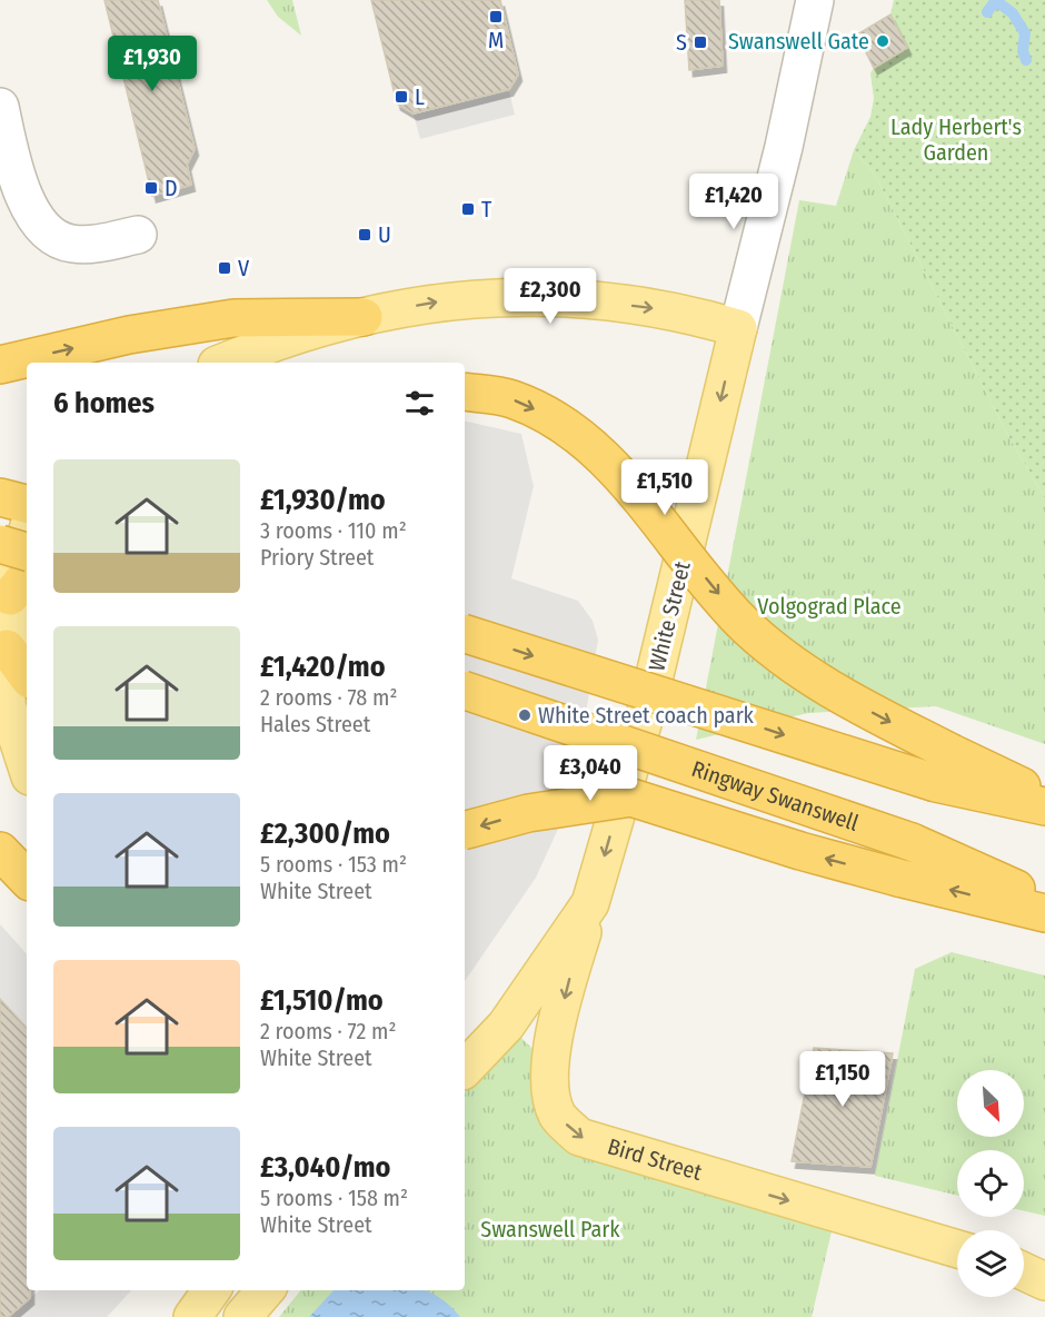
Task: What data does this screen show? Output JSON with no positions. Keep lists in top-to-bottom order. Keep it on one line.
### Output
{"streets":{"highway":["Ringway Swanswell"],"main road":["White Street","Bird Street"]},"crossings":[["White Street","Bird Street"]],"one_way":["White Street"],"parks":["Lady Herbert's Garden","Volgograd Place","Swanswell Park"],"places":{"transit":["M","S","L","D","T","U","V"],"other":["Swanswell Gate","White Street coach park"]},"north":"bottom right","page":{"price":["£1,930","£1,420","£2,300","£1,510","£3,040","£1,150"],"heading":"6 homes","list":[{"name":"£1,930/mo","note":"3 rooms · 110 m² · Priory Street"},{"name":"£1,420/mo","note":"2 rooms · 78 m² · Hales Street"},{"name":"£2,300/mo","note":"5 rooms · 153 m² · White Street"},{"name":"£1,510/mo","note":"2 rooms · 72 m² · White Street"},{"name":"£3,040/mo","note":"5 rooms · 158 m² · White Street"}]}}
